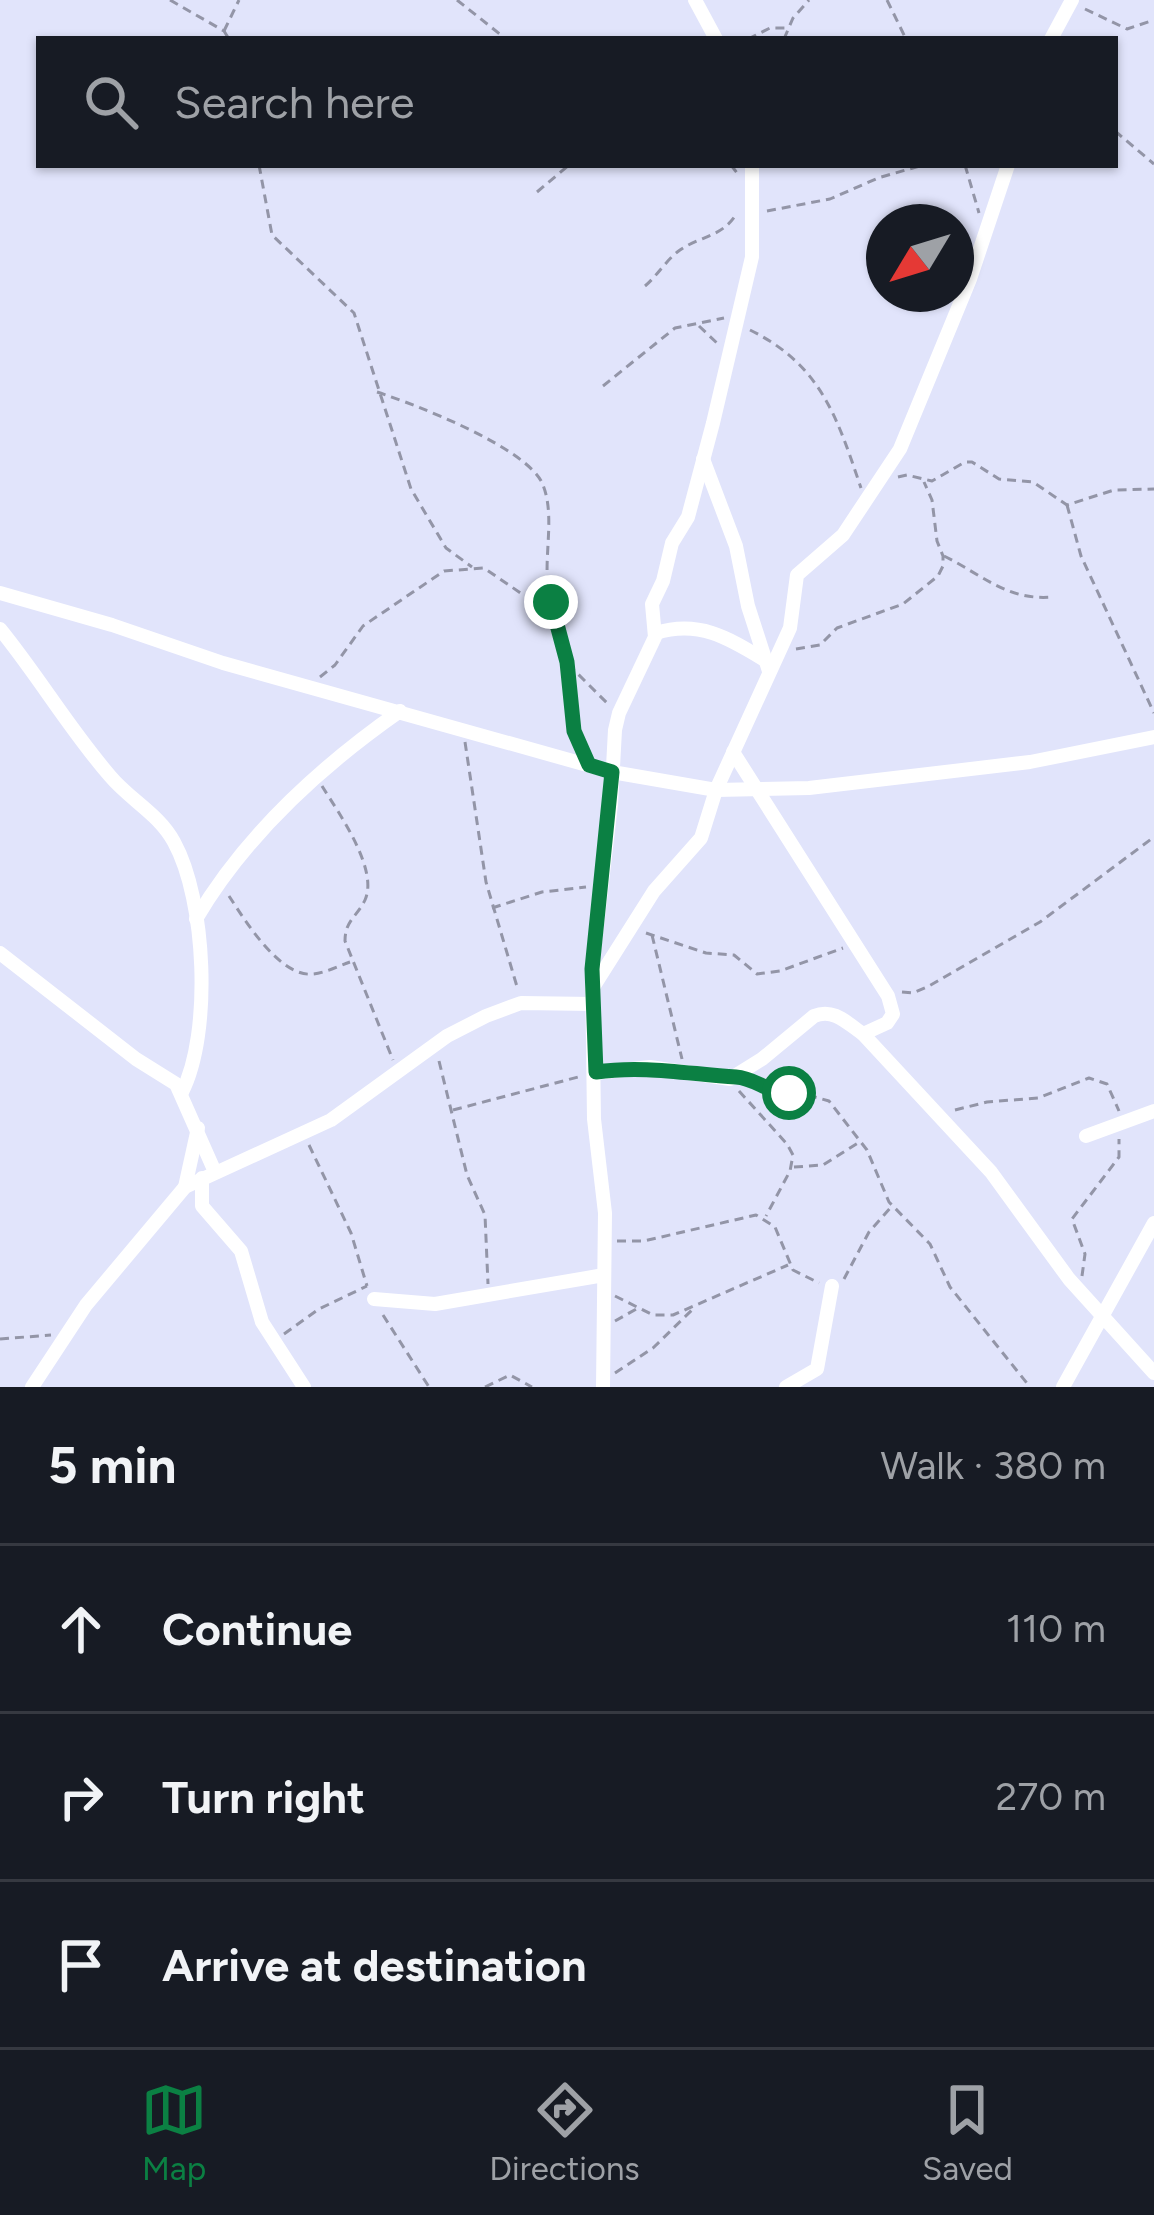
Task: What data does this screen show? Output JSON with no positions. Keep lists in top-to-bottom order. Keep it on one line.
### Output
{"north":"bottom left","page":{"search":"Search here","heading":["5 min","Walk · 380 m"],"list":[["Continue","110 m"],["Turn right","270 m"],"Arrive at destination"],"nav":["Map","Directions","Saved"]}}
